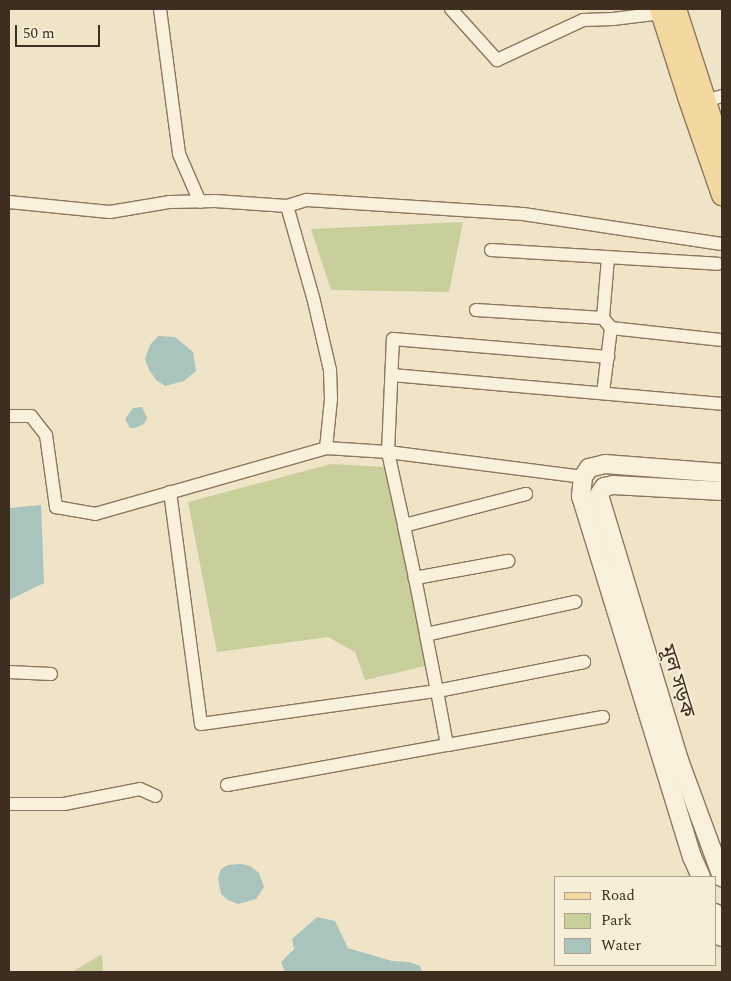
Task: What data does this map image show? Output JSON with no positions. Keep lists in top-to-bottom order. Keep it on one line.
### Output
{"streets":{"street":["মূল সড়ক"]},"legend":["Road","Park","Water"],"scale_bar":"50 m"}
